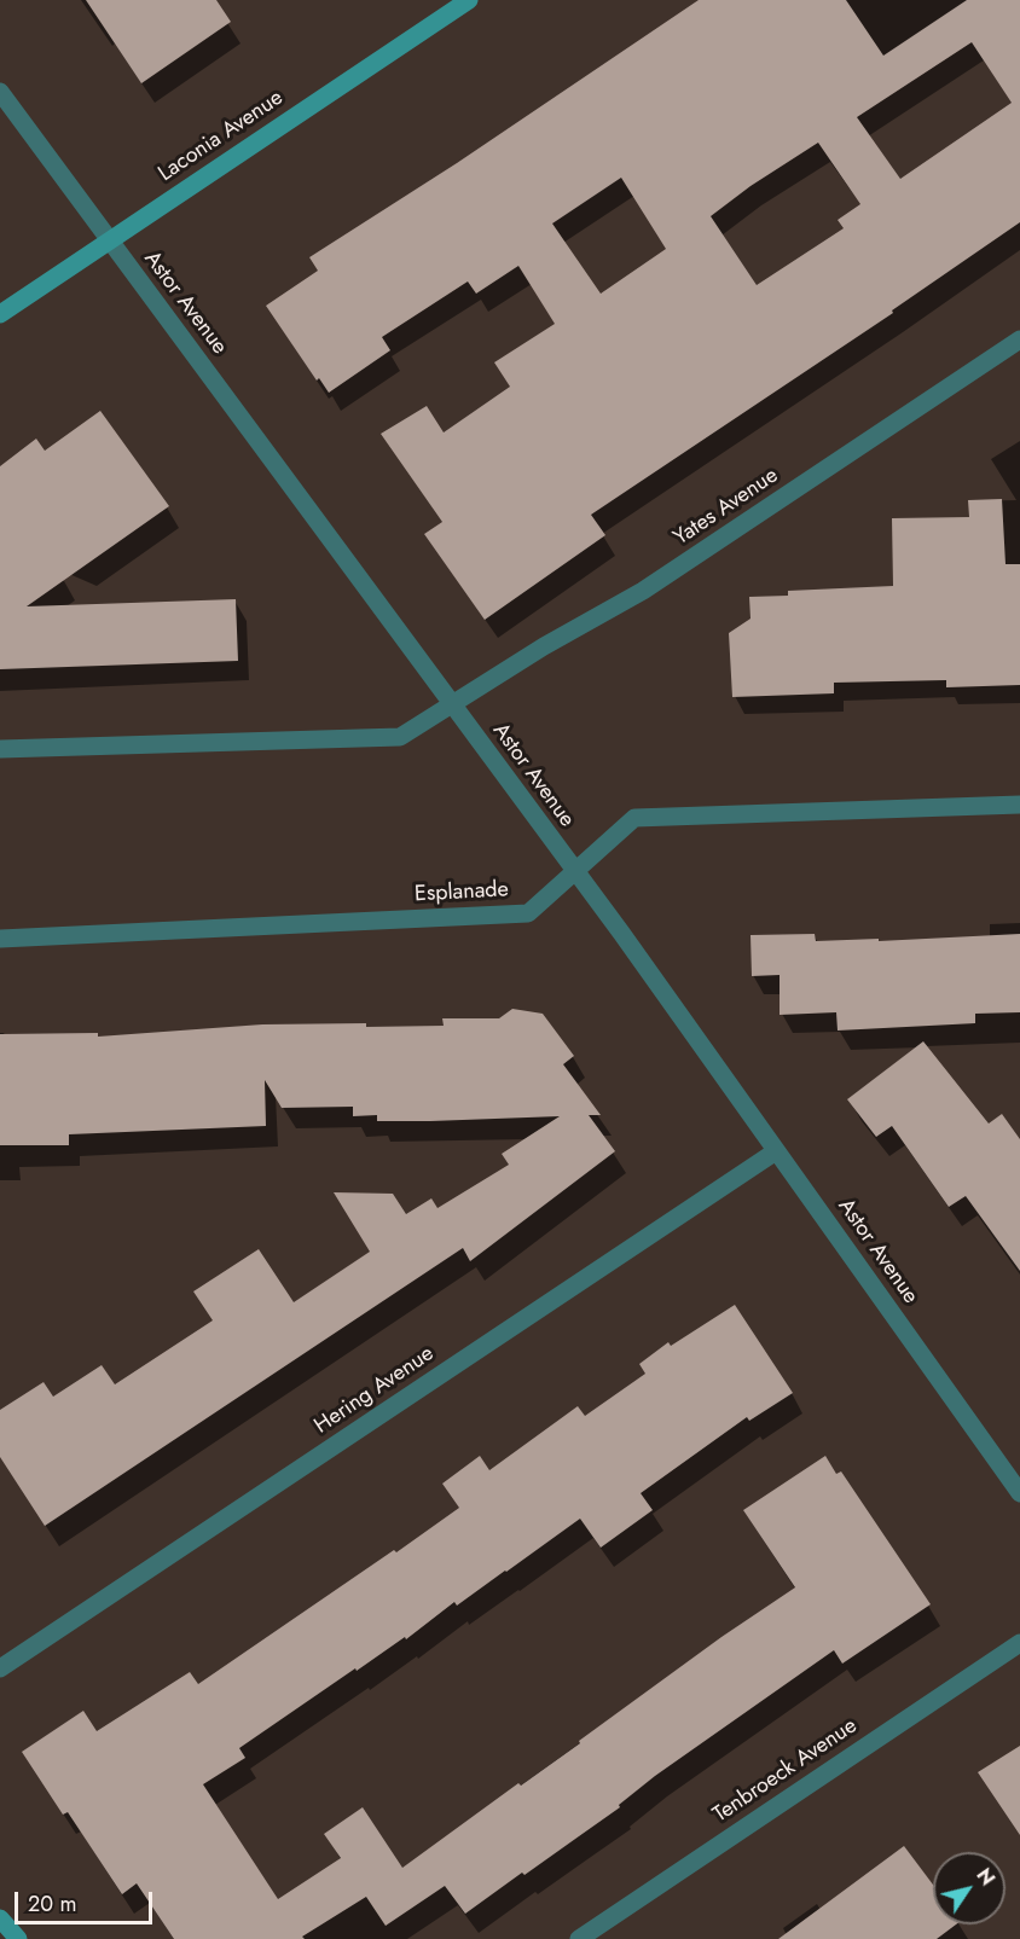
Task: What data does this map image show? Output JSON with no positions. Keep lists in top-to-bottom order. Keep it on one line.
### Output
{"streets":{"street":["Laconia Avenue","Astor Avenue","Yates Avenue","Esplanade","Hering Avenue","Tenbroeck Avenue"]},"crossings":[["Laconia Avenue","Astor Avenue"],["Astor Avenue","Yates Avenue"],["Astor Avenue","Esplanade"],["Astor Avenue","Hering Avenue"]],"scale_bar":"20 m","north":"top right"}
